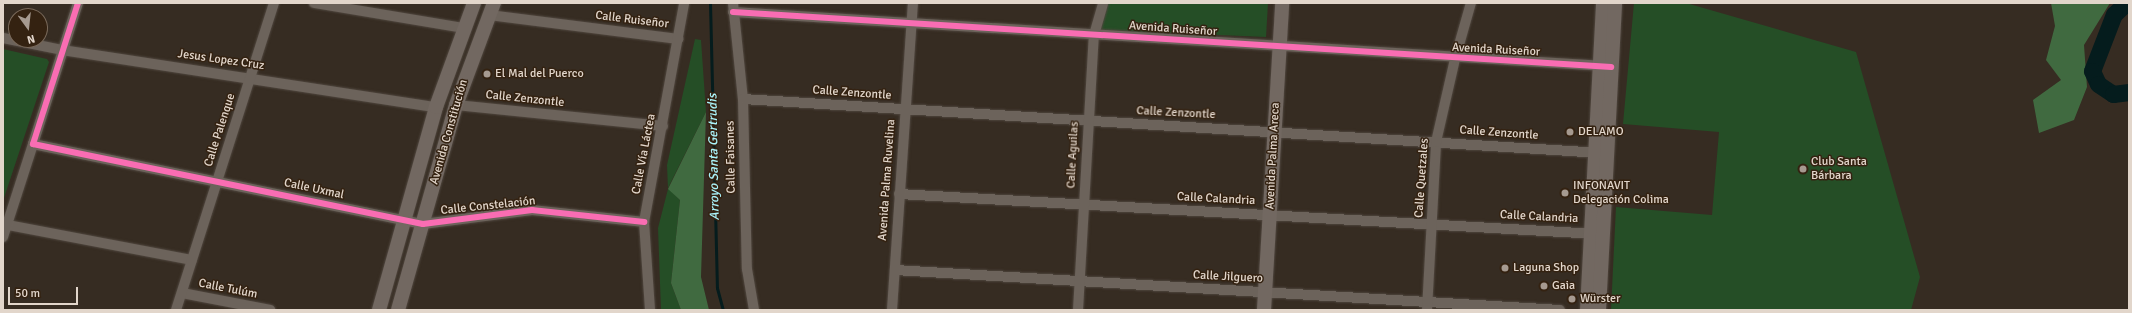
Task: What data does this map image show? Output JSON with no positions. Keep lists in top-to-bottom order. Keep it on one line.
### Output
{"streets":{"street":["Calle Ruiseñor","Avenida Ruiseñor","Jesus Lopez Cruz","Calle Zenzontle","Calle Palenque","Avenida Constitución","Calle Vía Láctea","Calle Aguilas","Avenida Palma Areca","Calle Faisanes","Calle Quetzales","Avenida Palma Ruvelina","Calle Uxmal","Calle Calandria","Calle Constelación","Calle Jilguero","Calle Tulúm"]},"crossings":[["Calle Ruiseñor","Avenida Constitución"],["Calle Ruiseñor","Calle Vía Láctea"],["Avenida Ruiseñor","Calle Aguilas"],["Avenida Ruiseñor","Avenida Palma Areca"],["Avenida Ruiseñor","Calle Faisanes"],["Avenida Ruiseñor","Calle Quetzales"],["Avenida Ruiseñor","Avenida Palma Ruvelina"],["Jesus Lopez Cruz","Calle Palenque"],["Jesus Lopez Cruz","Avenida Constitución"],["Calle Zenzontle","Avenida Constitución"],["Calle Zenzontle","Calle Vía Láctea"],["Calle Zenzontle","Calle Aguilas"],["Calle Zenzontle","Avenida Palma Areca"],["Calle Zenzontle","Calle Faisanes"],["Calle Zenzontle","Calle Quetzales"],["Calle Zenzontle","Avenida Palma Ruvelina"],["Calle Palenque","Calle Uxmal"],["Calle Palenque","Calle Tulúm"],["Avenida Constitución","Calle Uxmal"],["Avenida Constitución","Calle Constelación"],["Calle Vía Láctea","Calle Constelación"],["Calle Aguilas","Calle Calandria"],["Calle Aguilas","Calle Jilguero"],["Avenida Palma Areca","Calle Calandria"],["Avenida Palma Areca","Calle Jilguero"],["Calle Quetzales","Calle Calandria"],["Calle Quetzales","Calle Jilguero"],["Avenida Palma Ruvelina","Calle Calandria"],["Avenida Palma Ruvelina","Calle Jilguero"],["Calle Uxmal","Calle Constelación"]],"water":["Arroyo Santa Gertrudis"],"places":["El Mal del Puerco","DELAMO","Club Santa Bárbara","INFONAVIT Delegación Colima","Laguna Shop","Gaia","Würster"],"scale_bar":"50 m","north":"bottom"}
